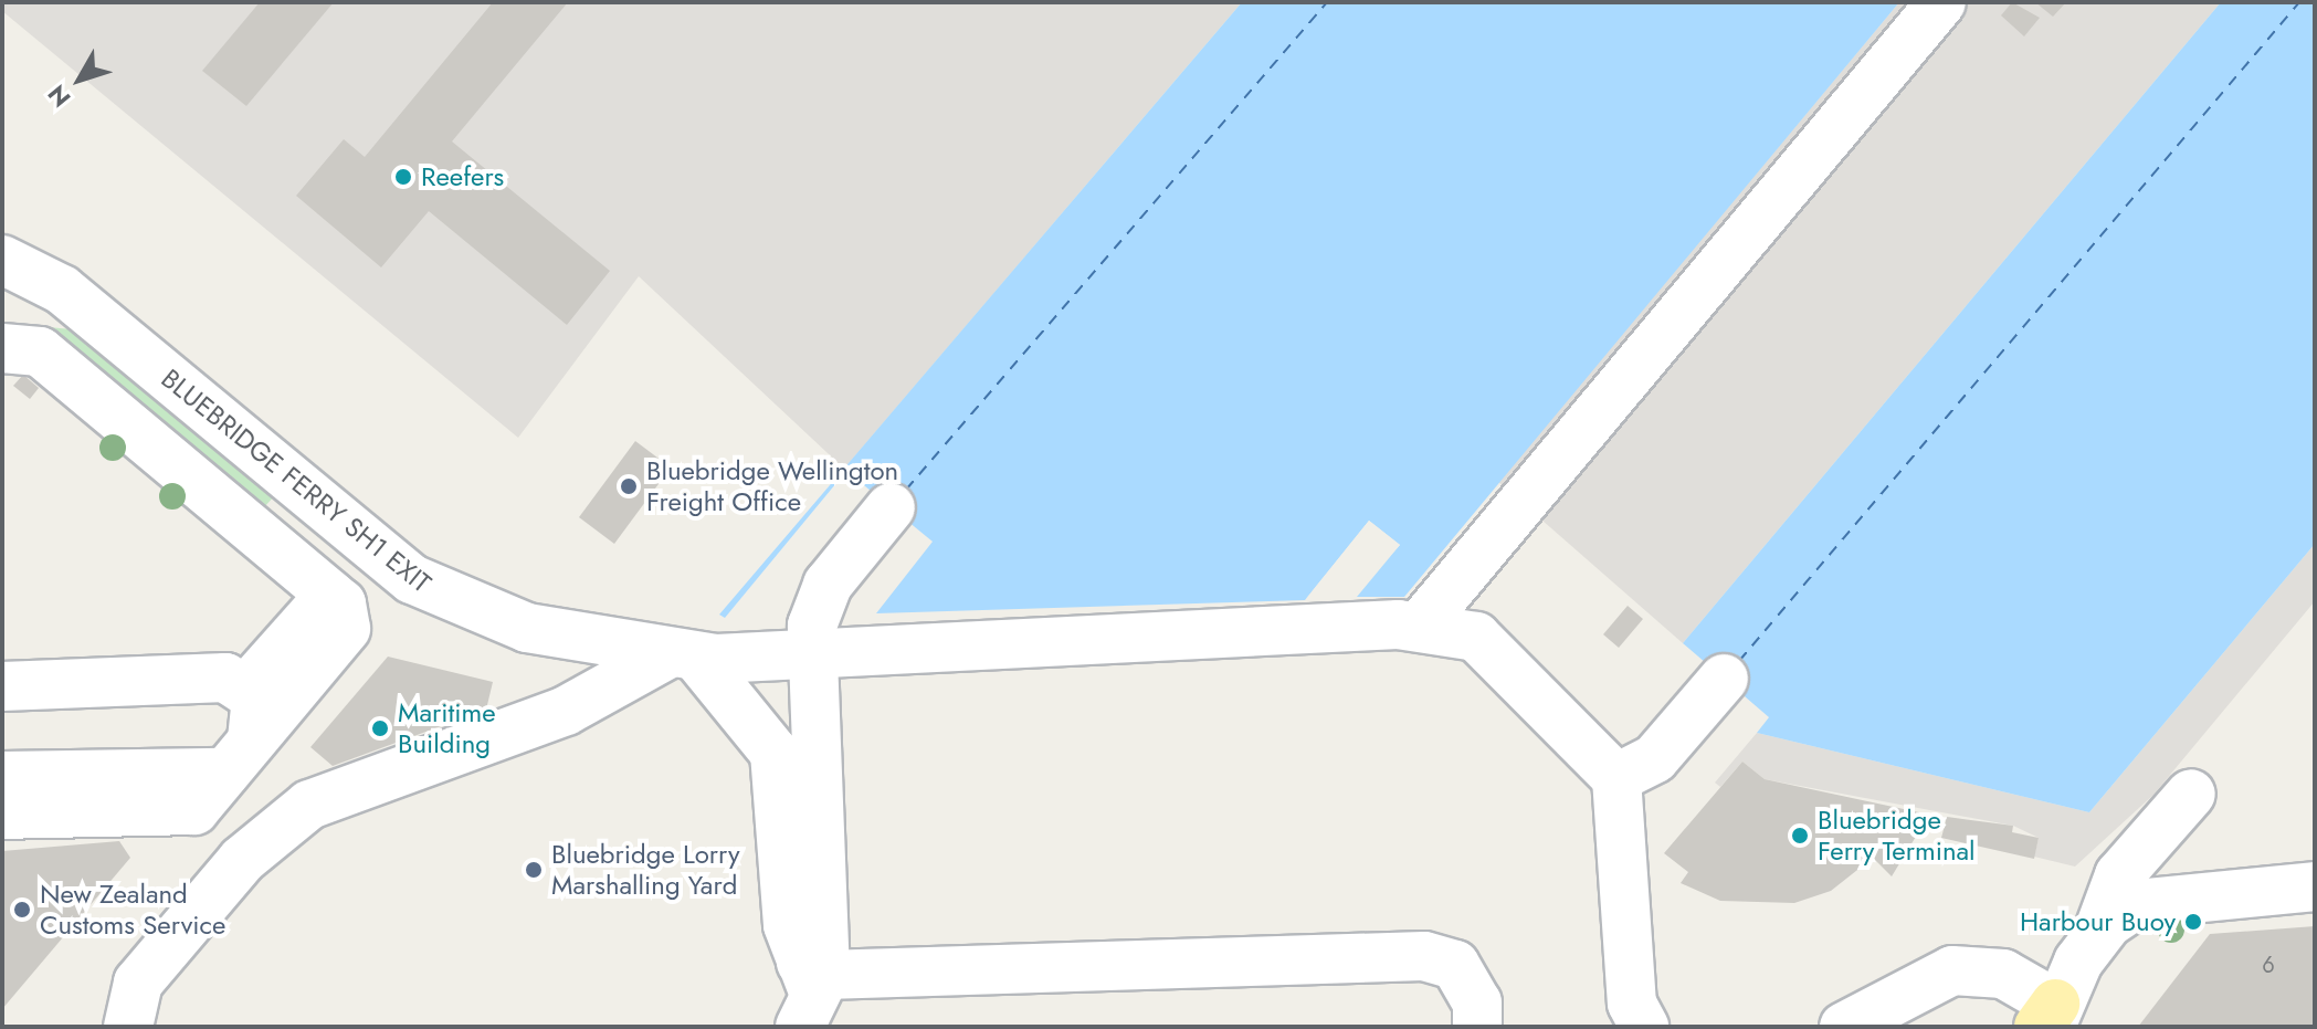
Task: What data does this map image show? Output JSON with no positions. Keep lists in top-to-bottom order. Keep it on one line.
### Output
{"streets":{"street":["BLUEBRIDGE FERRY SH1 EXIT"]},"places":["Reefers","Bluebridge Wellington Freight Office","Maritime Building","Bluebridge Ferry Terminal","Bluebridge Lorry Marshalling Yard","New Zealand Customs Service","Harbour Buoy"],"house_numbers":["6"],"north":"bottom left"}
